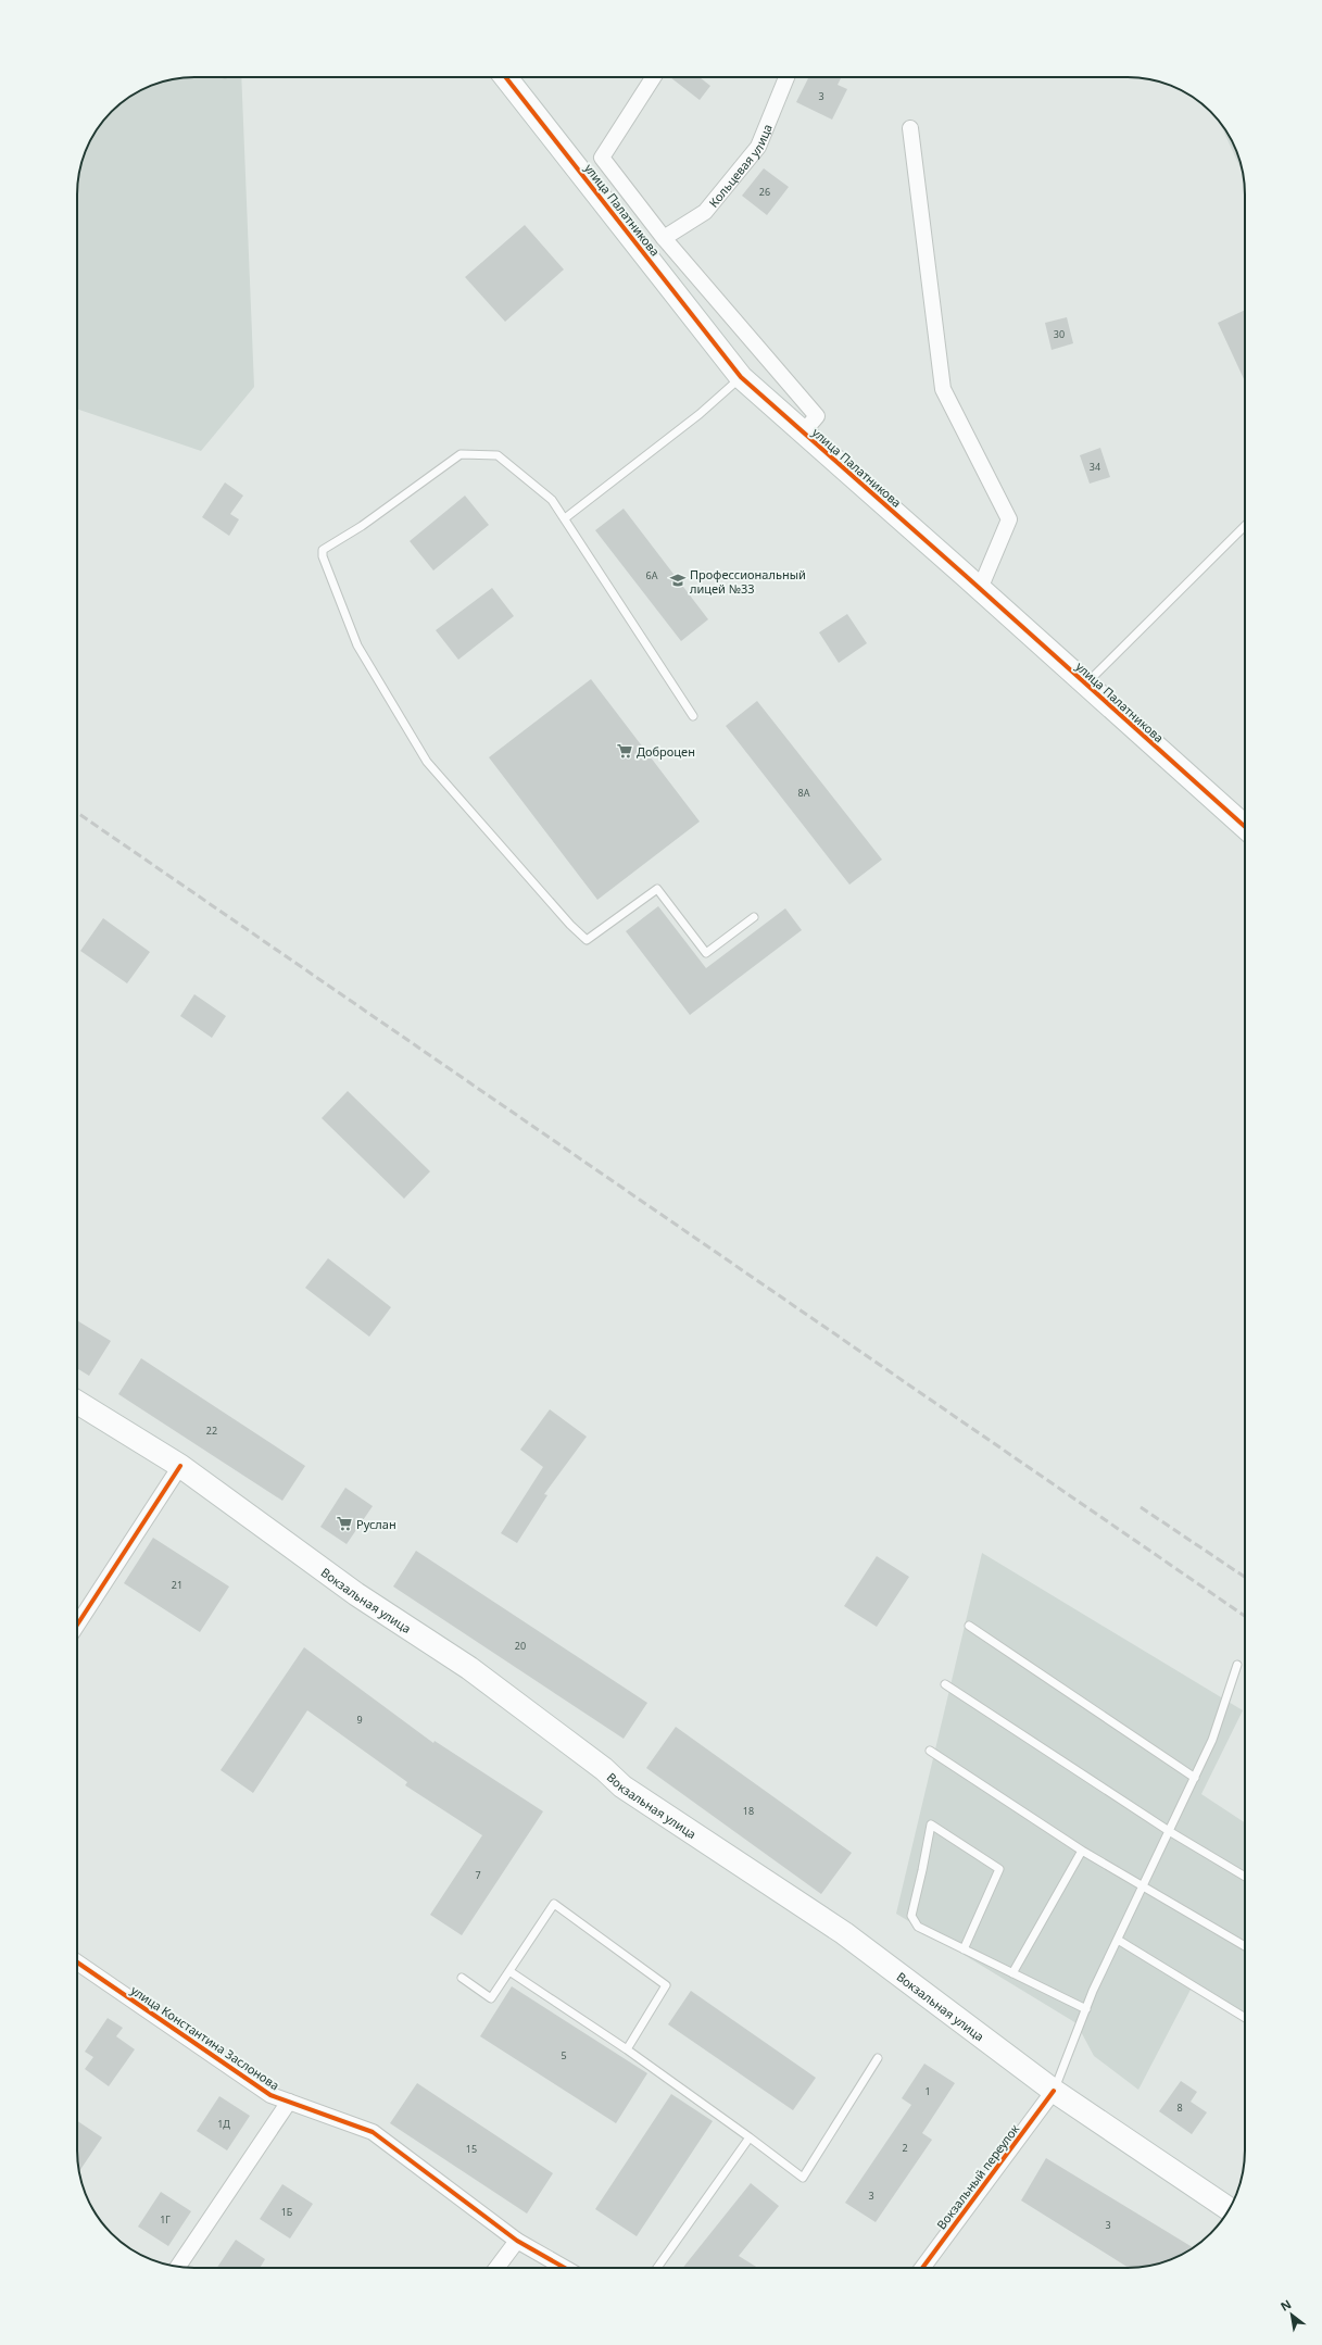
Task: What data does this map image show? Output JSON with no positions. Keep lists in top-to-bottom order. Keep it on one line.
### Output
{"streets":{"main road":["улица Палатникова","Вокзальная улица"],"street":["Кольцевая улица","улица Константина Заслонова","Вокзальный переулок"]},"crossings":[["Вокзальная улица","Вокзальный переулок"]],"places":{"school or university":["Профессиональный лицей №33"],"supermarket":["Доброцен","Руслан"]},"house_numbers":["3","26","30","34","6А","8А","22","21","20","9","18","7","5","1","8","1Д","2","15","3","1Б","1Г","3"],"north":"top left"}
